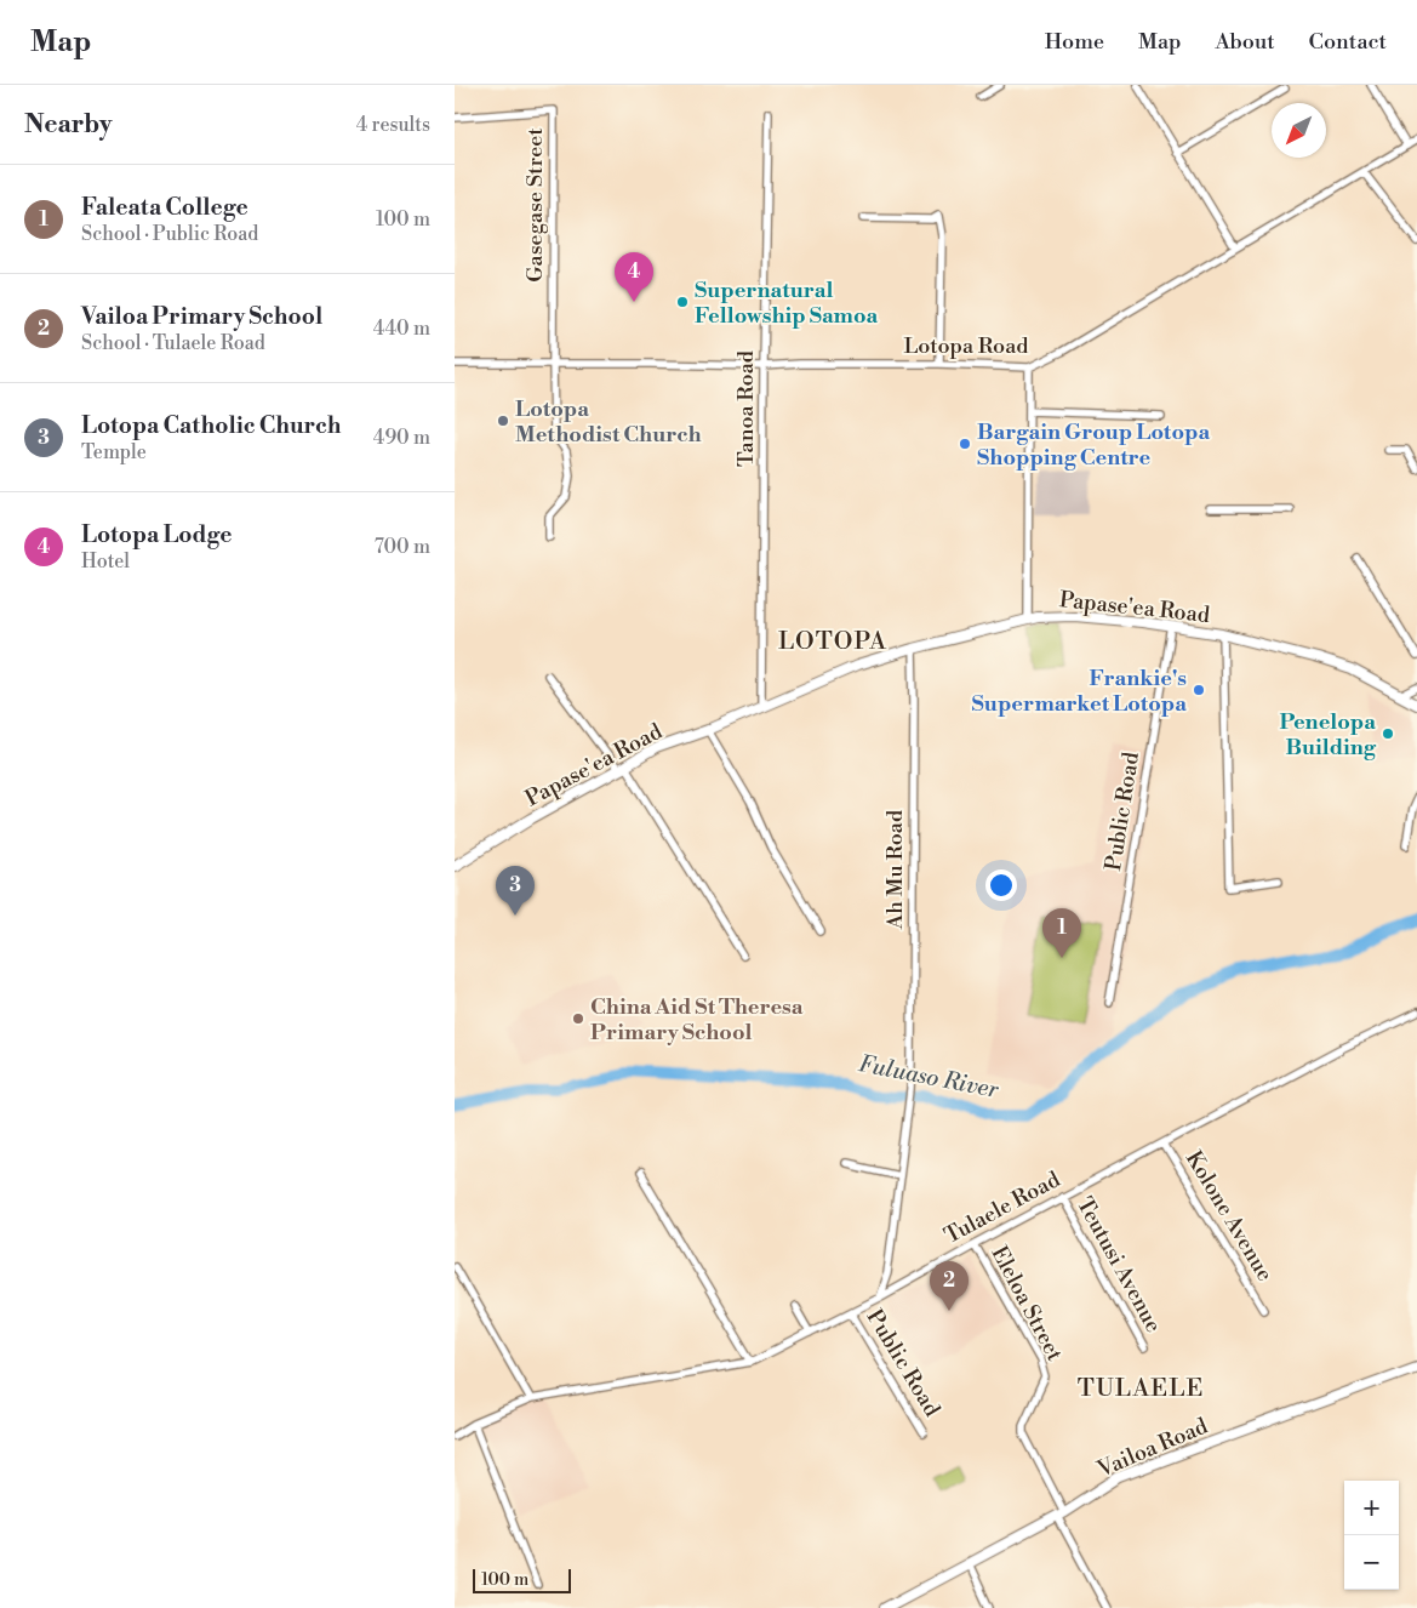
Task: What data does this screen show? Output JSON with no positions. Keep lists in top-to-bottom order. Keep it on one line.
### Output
{"streets":{"main road":["Papase'ea Road","Vailoa Road"],"street":["Gasegase Street","Lotopa Road","Tanoa Road","Public Road","Ah Mu Road","Tulaele Road","Kolone Avenue","Teutusi Avenue","Eleloa Street"]},"crossings":[["Gasegase Street","Lotopa Road"],["Lotopa Road","Tanoa Road"],["Tanoa Road","Papase'ea Road"],["Papase'ea Road","Public Road"],["Papase'ea Road","Ah Mu Road"],["Public Road","Tulaele Road"],["Tulaele Road","Kolone Avenue"],["Tulaele Road","Teutusi Avenue"],["Tulaele Road","Eleloa Street"],["Eleloa Street","Vailoa Road"]],"districts":["LOTOPA","TULAELE"],"water":["Fuluaso River"],"places":["Supernatural Fellowship Samoa","Lotopa Methodist Church","Bargain Group Lotopa Shopping Centre","Frankie's Supermarket Lotopa","Penelopa Building","China Aid St Theresa Primary School"],"scale_bar":"100 m","north":"bottom left","page":{"header":"Map","nav":["Home","Map","About","Contact"],"heading":["Nearby","4 results"],"list":[{"mark":"1","name":"Faleata College","note":"School · Public Road","value":"100 m"},{"mark":"2","name":"Vailoa Primary School","note":"School · Tulaele Road","value":"440 m"},{"mark":"3","name":"Lotopa Catholic Church","note":"Temple","value":"490 m"},{"mark":"4","name":"Lotopa Lodge","note":"Hotel","value":"700 m"}],"pins":["4","3","1","2"],"map_buttons":["+","−"],"scale":"100 m"}}
